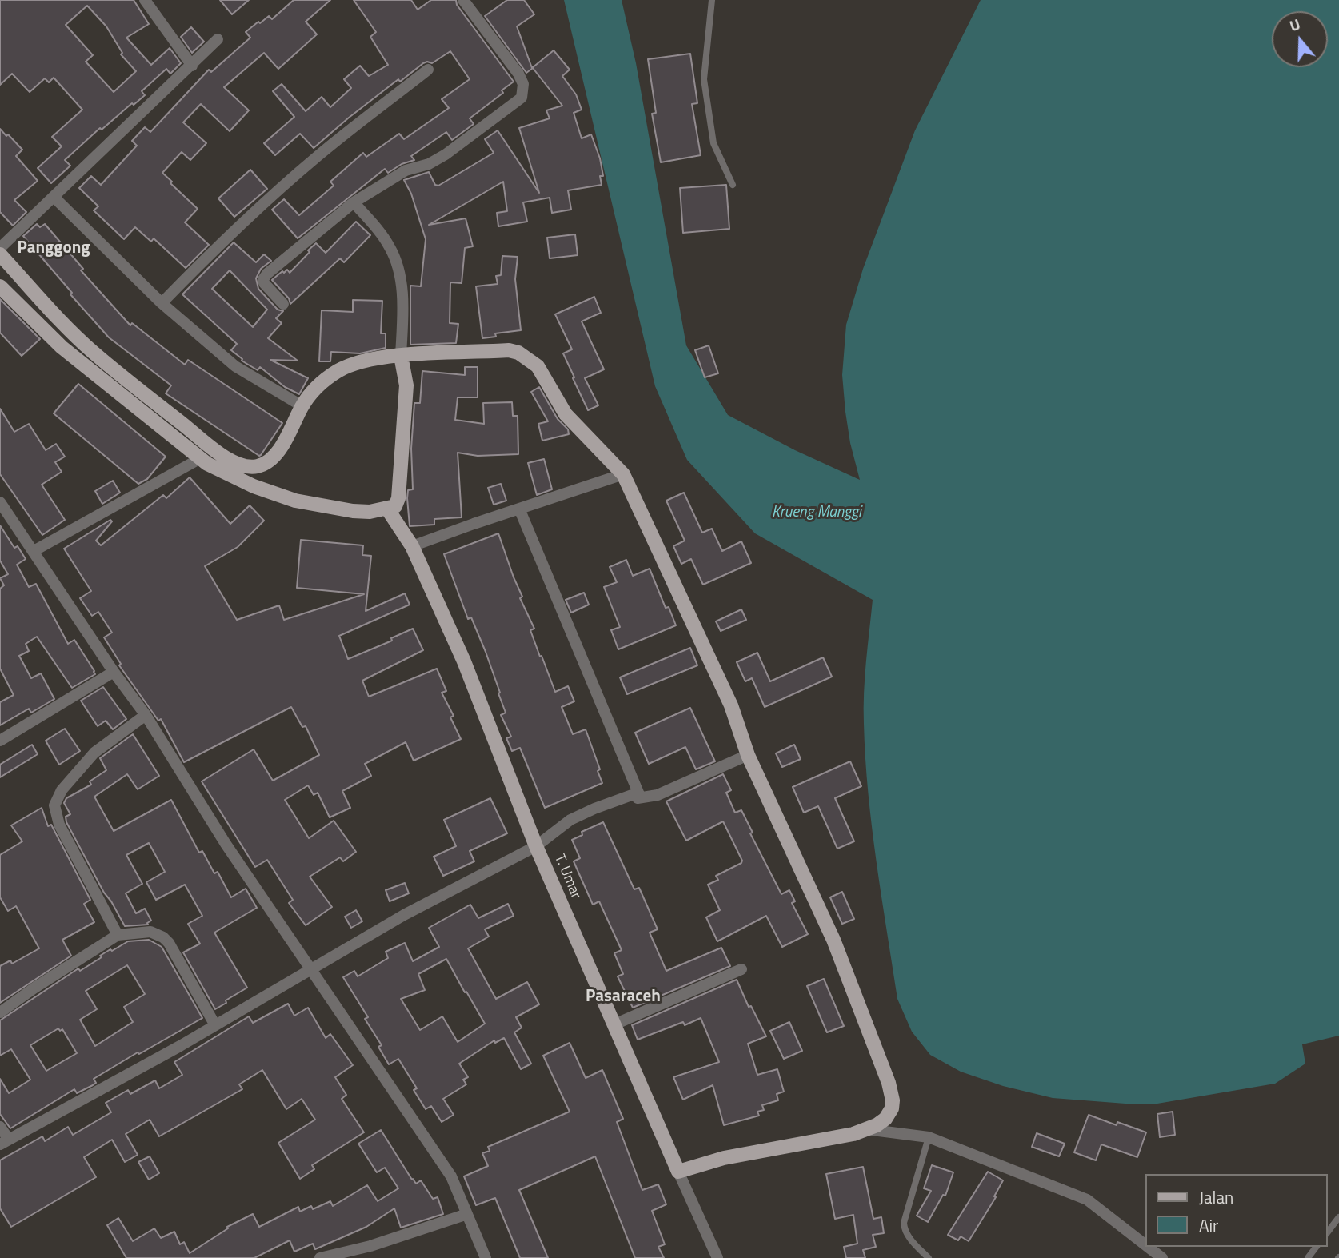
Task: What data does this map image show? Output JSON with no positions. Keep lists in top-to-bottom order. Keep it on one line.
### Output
{"streets":{"main road":["T. Umar"]},"districts":["Panggong","Pasaraceh"],"water":["Krueng Manggi"],"legend":["Jalan","Air"],"north":"top"}
